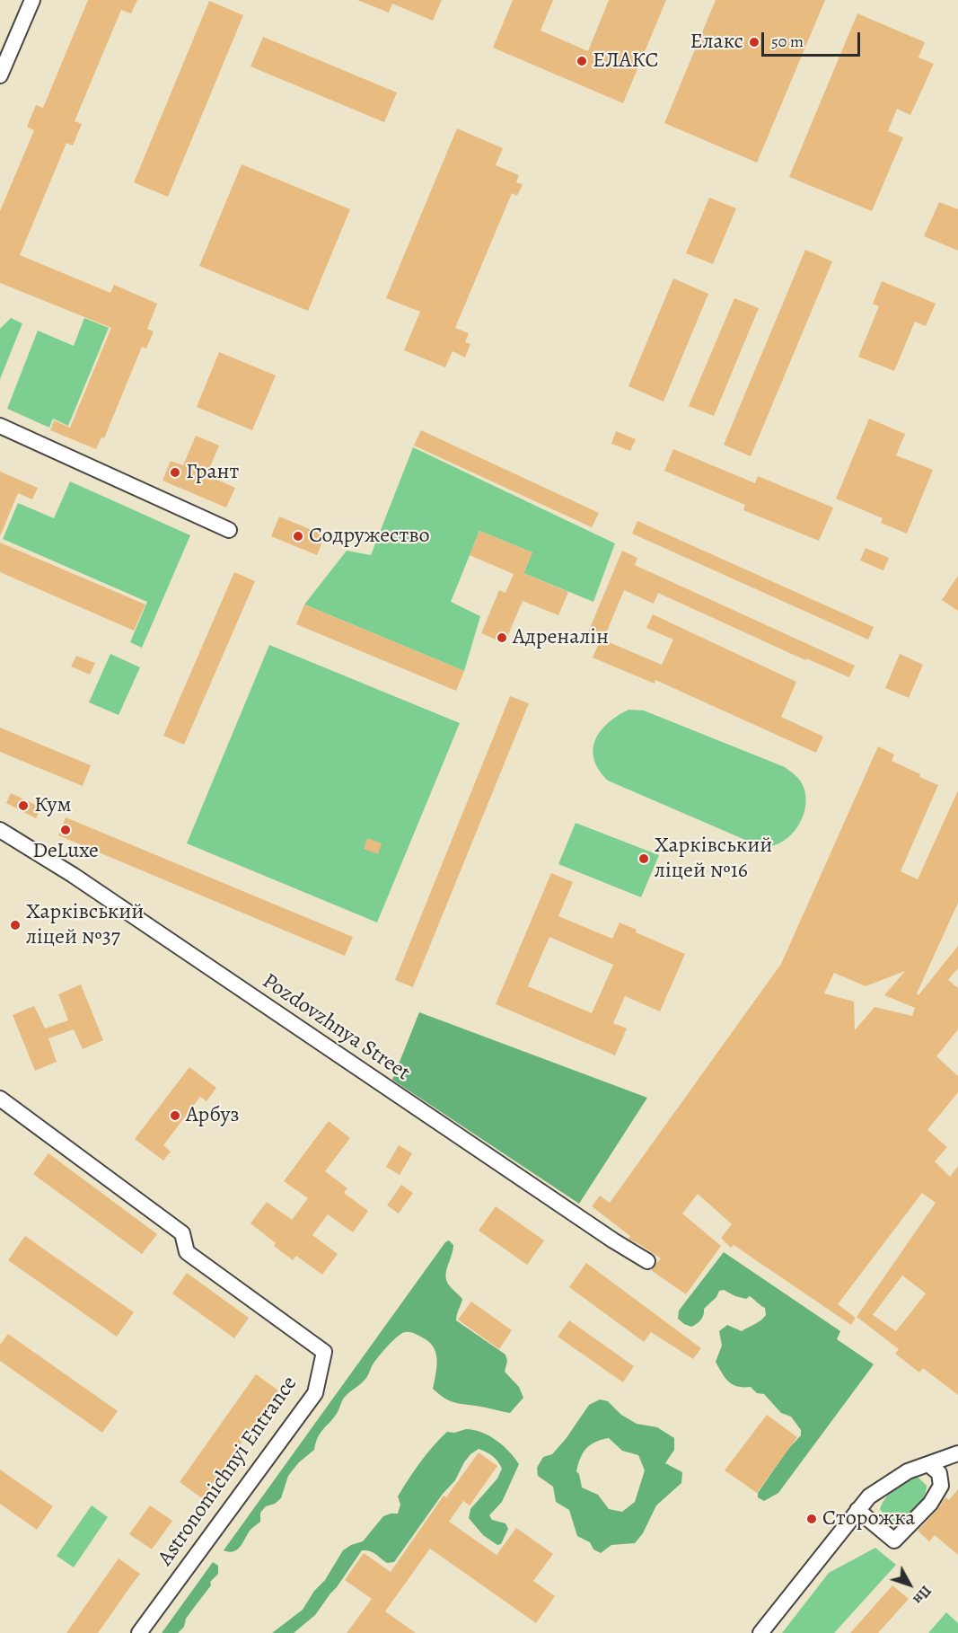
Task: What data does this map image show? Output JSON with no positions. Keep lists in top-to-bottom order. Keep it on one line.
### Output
{"streets":{"street":["Pozdovzhnya Street","Astronomichnyi Entrance"]},"places":["Елакс","ЕЛАКС","Грант","Содружество","Адреналін","Кум","DeLuxe","Харківський ліцей №16","Харківський ліцей №37","Арбуз","Сторожка"],"scale_bar":"50 m","north":"bottom right"}
